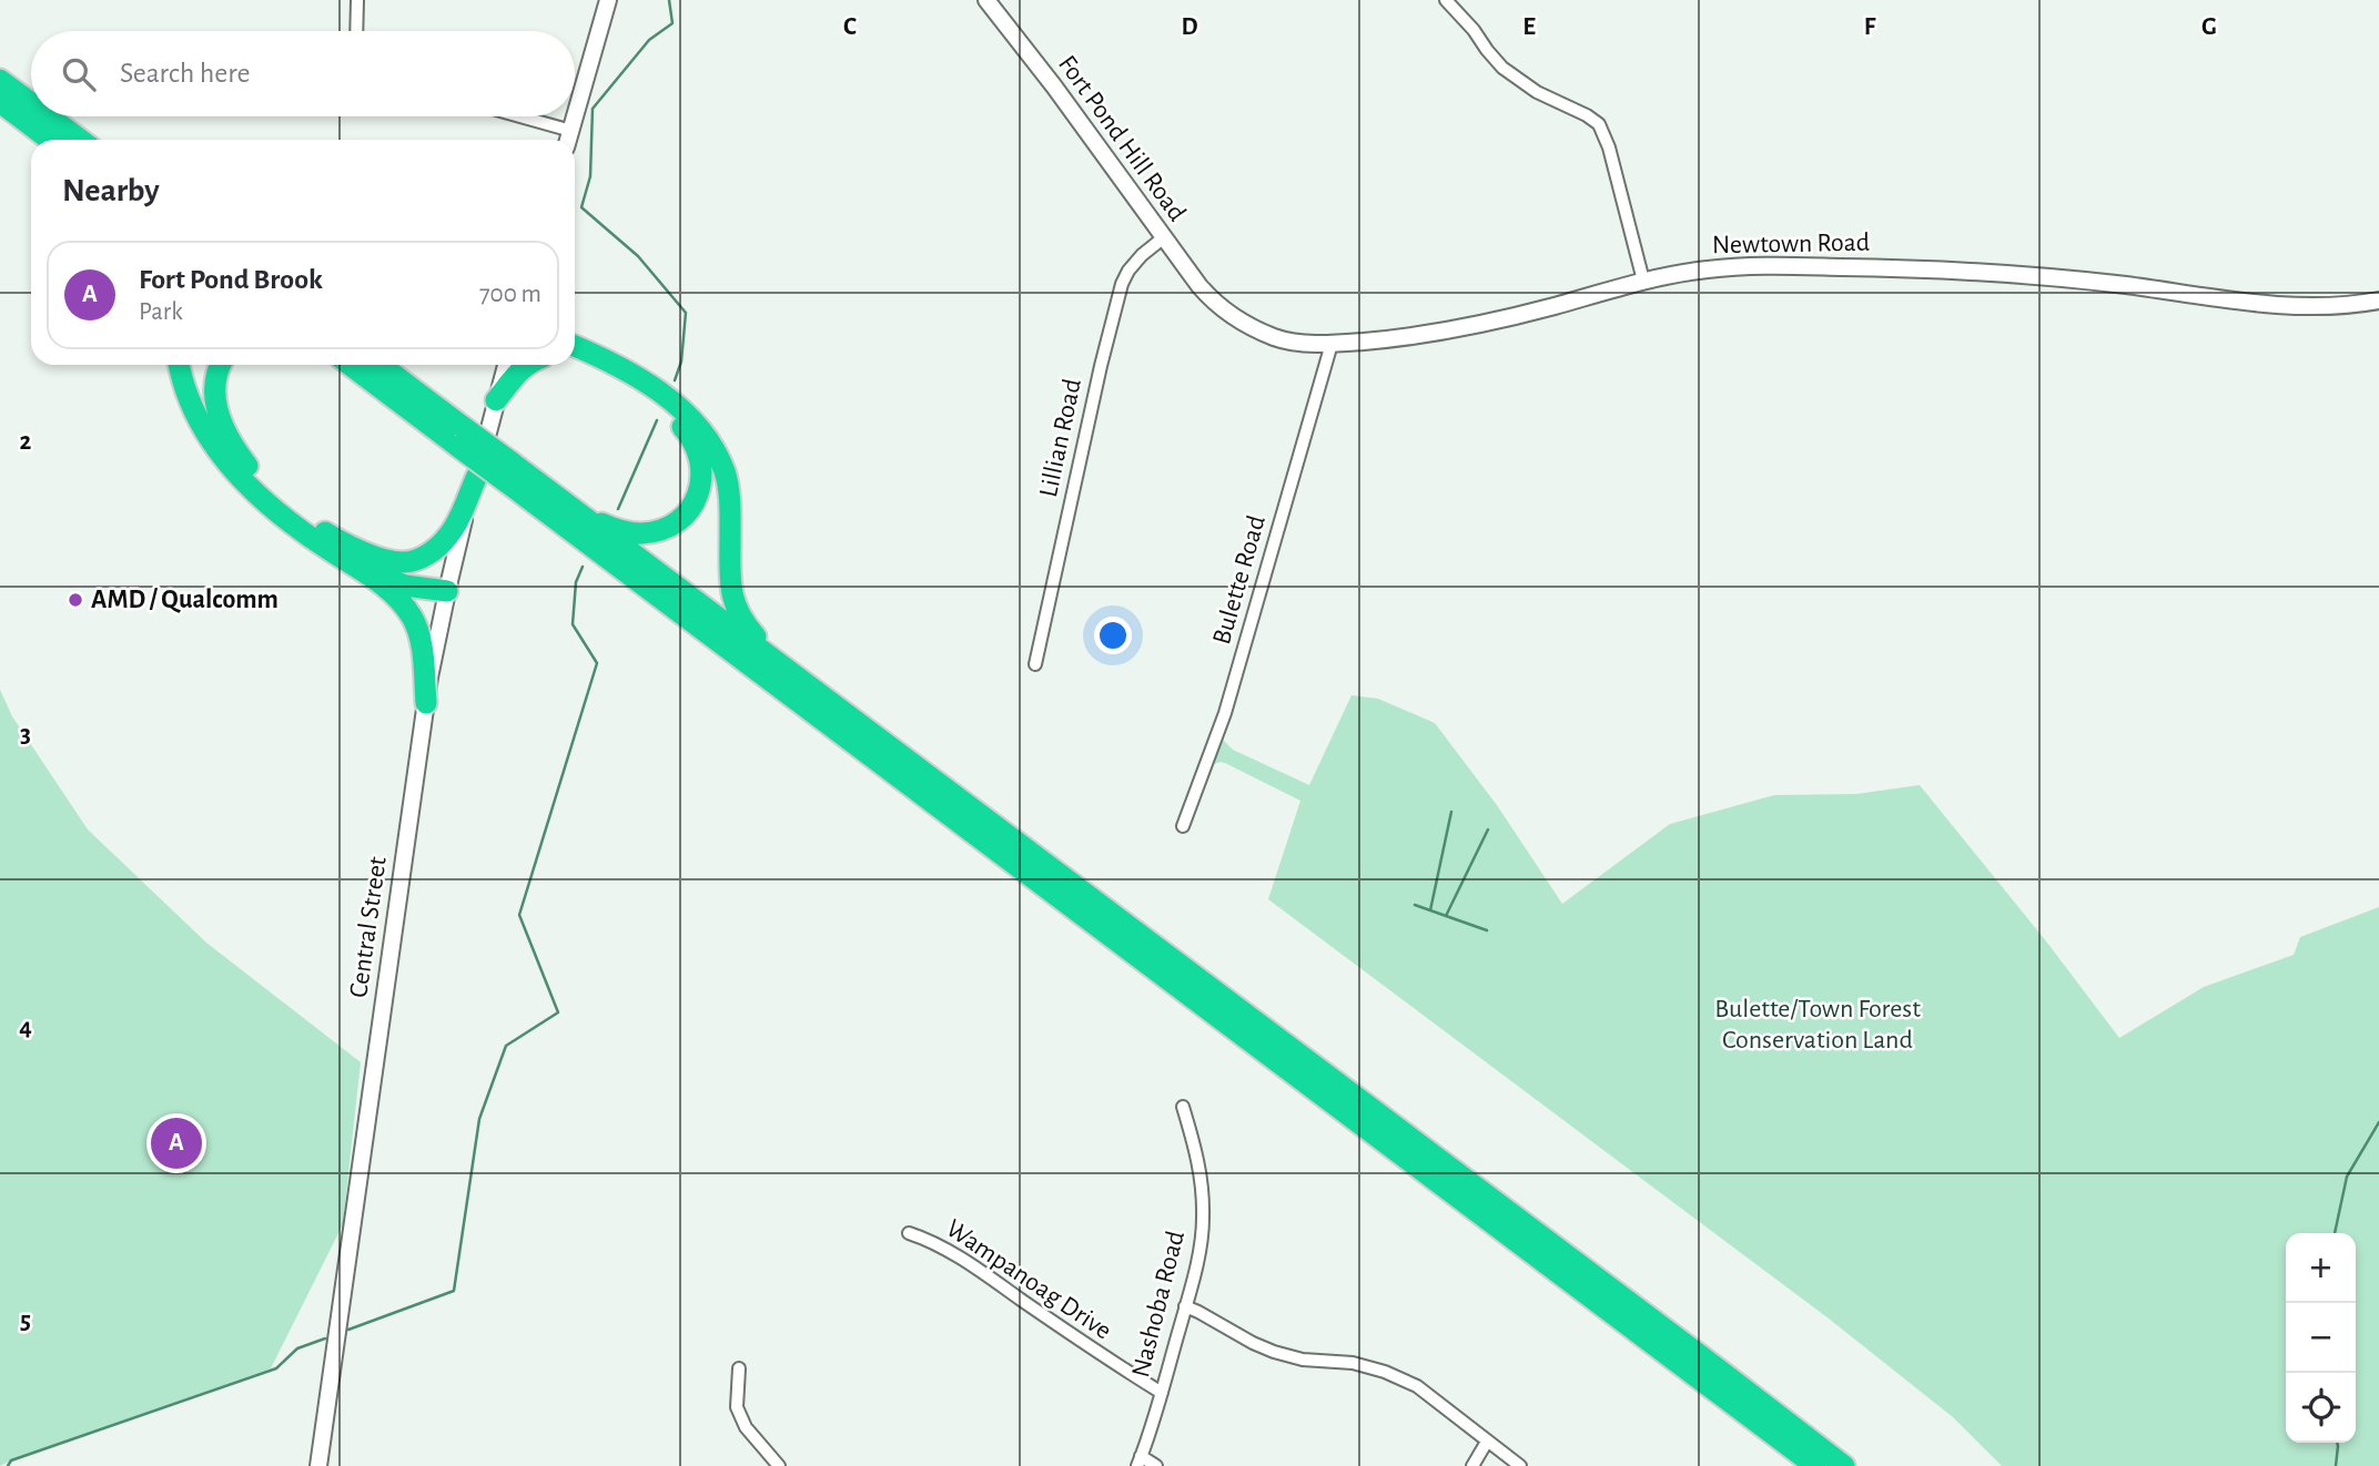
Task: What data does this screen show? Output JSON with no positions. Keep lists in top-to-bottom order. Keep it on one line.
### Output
{"streets":{"street":["Fort Pond Hill Road","Newtown Road","Lillian Road","Bulette Road","Central Street","Wampanoag Drive","Nashoba Road"]},"crossings":[["Fort Pond Hill Road","Newtown Road"],["Fort Pond Hill Road","Lillian Road"],["Newtown Road","Bulette Road"],["Wampanoag Drive","Nashoba Road"]],"parks":["Bulette/Town Forest Conservation Land"],"places":["AMD / Qualcomm"],"page":{"search":"Search here","heading":"Nearby","list":[{"mark":"A","name":"Fort Pond Brook","note":"Park","value":"700 m"}],"pins":"A","map_buttons":["+","−"]},"grid":{"columns":["C","D","E","F","G"],"rows":["2","3","4","5"]}}
